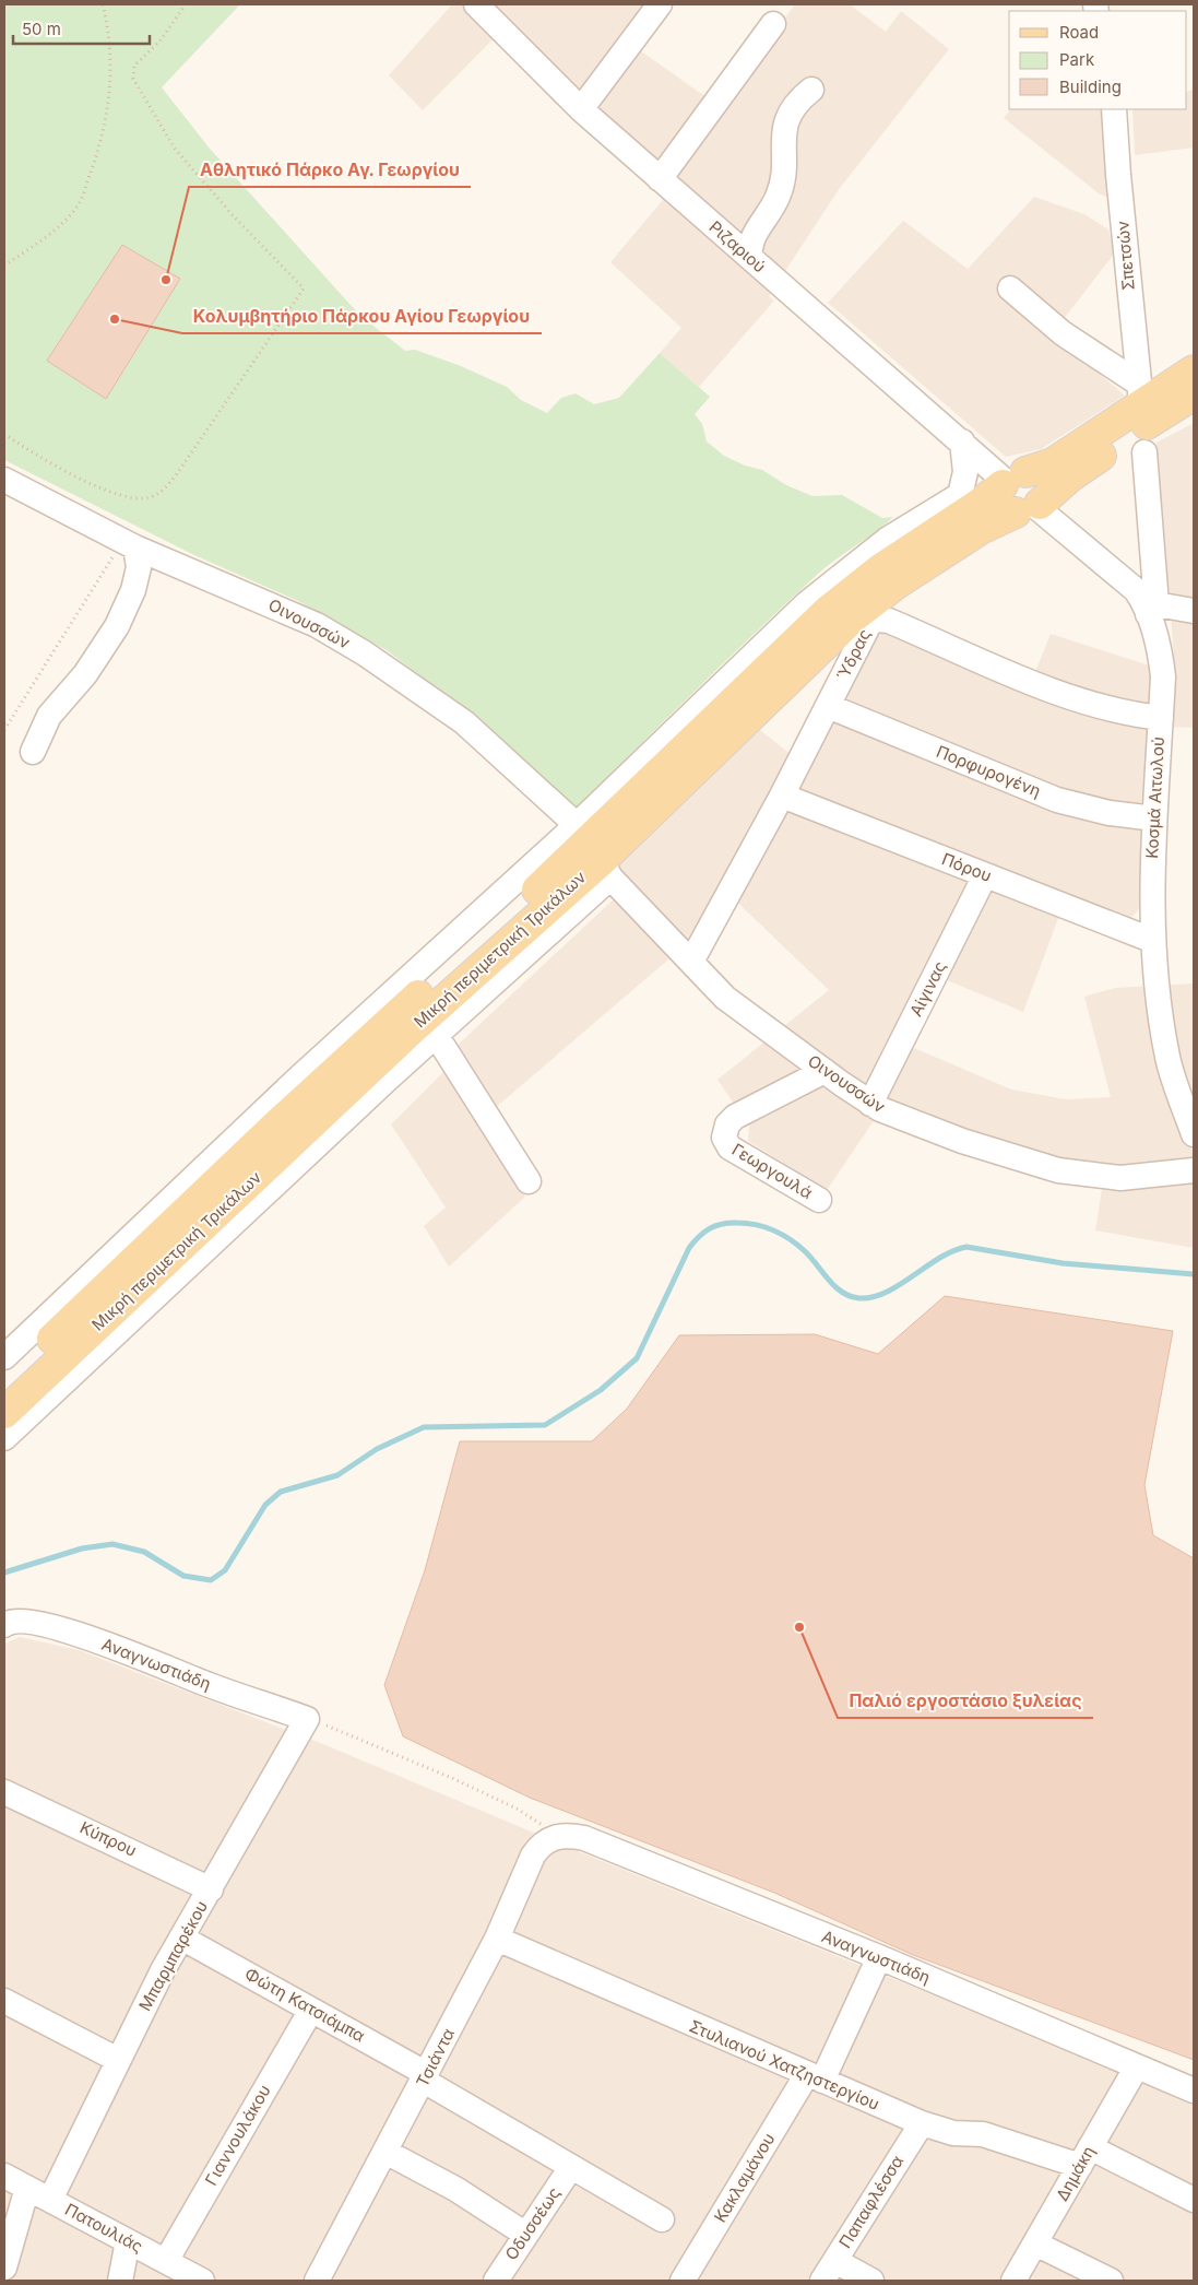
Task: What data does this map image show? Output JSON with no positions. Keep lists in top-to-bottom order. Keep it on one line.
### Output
{"streets":{"main road":["Μικρή περιμετρική Τρικάλων"],"street":["Ριζαριού","Σπετσών","Οινουσσών","Ύδρας","Πορφυρογένη","Κοσμά Αιτωλού","Πόρου","Αίγινας","Γεωργουλά","Αναγνωστιάδη","Κύπρου","Μπαρμπαρέκου","Φώτη Κατσιάμπα","Τσιάντα","Στυλιανού Χατζηστεργίου","Γιαννουλάκου","Δημάκη","Κακλαμάνου","Παπαφλέσσα","Οδυσσέως","Πατουλιάς"]},"crossings":[["Ριζαριού","Μικρή περιμετρική Τρικάλων"],["Σπετσών","Μικρή περιμετρική Τρικάλων"],["Οινουσσών","Ύδρας"],["Οινουσσών","Μικρή περιμετρική Τρικάλων"],["Οινουσσών","Αίγινας"],["Οινουσσών","Γεωργουλά"],["Ύδρας","Πορφυρογένη"],["Ύδρας","Κοσμά Αιτωλού"],["Ύδρας","Πόρου"],["Πορφυρογένη","Κοσμά Αιτωλού"],["Κοσμά Αιτωλού","Πόρου"],["Κοσμά Αιτωλού","Μικρή περιμετρική Τρικάλων"],["Πόρου","Αίγινας"],["Αναγνωστιάδη","Μπαρμπαρέκου"],["Αναγνωστιάδη","Τσιάντα"],["Αναγνωστιάδη","Δημάκη"],["Αναγνωστιάδη","Κακλαμάνου"],["Κύπρου","Μπαρμπαρέκου"],["Μπαρμπαρέκου","Φώτη Κατσιάμπα"],["Μπαρμπαρέκου","Πατουλιάς"],["Φώτη Κατσιάμπα","Τσιάντα"],["Φώτη Κατσιάμπα","Γιαννουλάκου"],["Φώτη Κατσιάμπα","Οδυσσέως"],["Τσιάντα","Στυλιανού Χατζηστεργίου"],["Στυλιανού Χατζηστεργίου","Δημάκη"],["Στυλιανού Χατζηστεργίου","Κακλαμάνου"],["Στυλιανού Χατζηστεργίου","Παπαφλέσσα"],["Γιαννουλάκου","Πατουλιάς"]],"places":["Αθλητικό Πάρκο Αγ. Γεωργίου","Κολυμβητήριο Πάρκου Αγίου Γεωργίου","Παλιό εργοστάσιο ξυλείας"],"legend":["Road","Park","Building"],"scale_bar":"50 m"}
